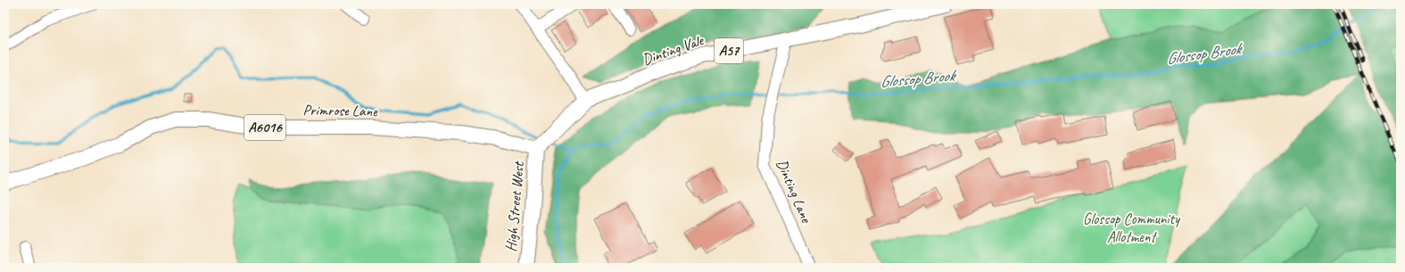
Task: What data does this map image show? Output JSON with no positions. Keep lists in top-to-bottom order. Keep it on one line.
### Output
{"streets":{"main road":["Dinting Vale","A57","Primrose Lane","A6016","High Street West"],"street":["Dinting Lane"]},"crossings":[["Dinting Vale","Primrose Lane"],["Dinting Vale","Dinting Lane"],["Dinting Vale","High Street West"],["Primrose Lane","High Street West"]],"water":["Glossop Brook"],"parks":["Glossop Community Allotment"]}
